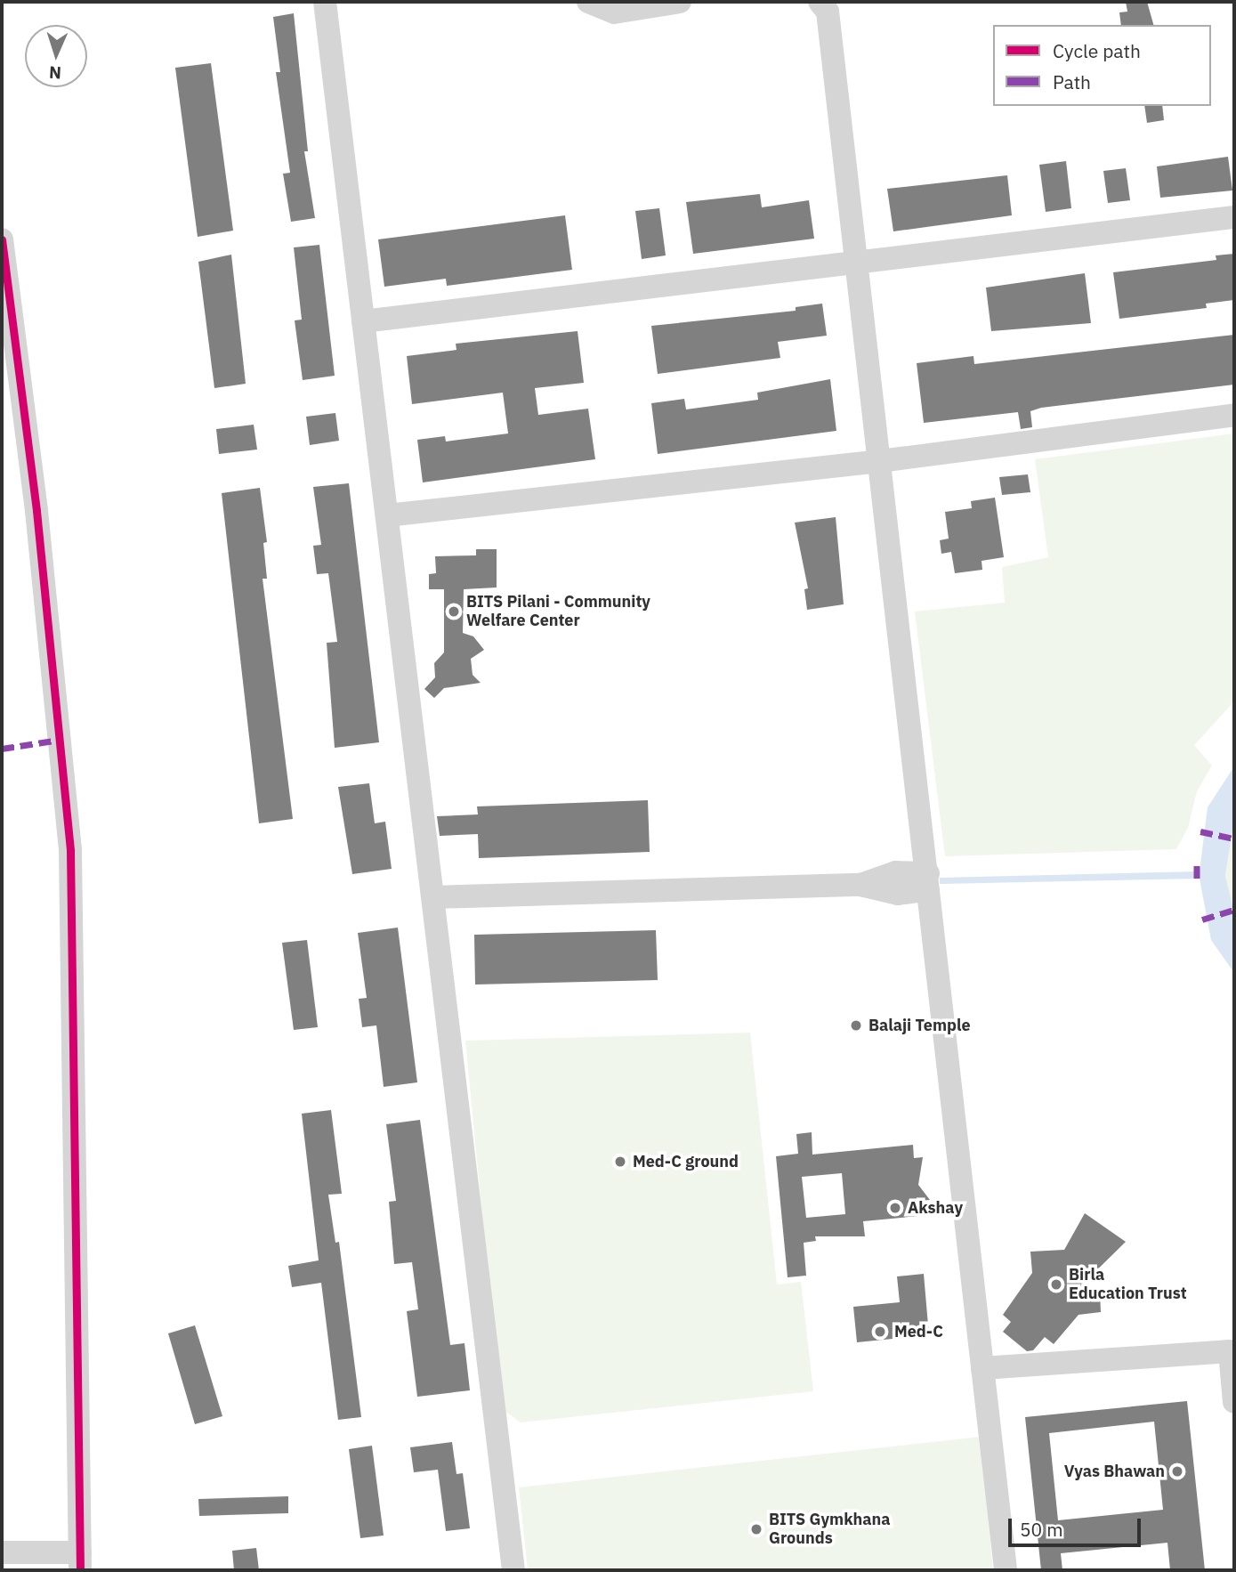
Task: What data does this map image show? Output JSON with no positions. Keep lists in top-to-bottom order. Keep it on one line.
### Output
{"places":["BITS Pilani - Community Welfare Center","Balaji Temple","Med-C ground","Akshay","Birla Education Trust","Med-C","Vyas Bhawan","BITS Gymkhana Grounds"],"legend":["Cycle path","Path"],"scale_bar":"50 m","north":"bottom"}
